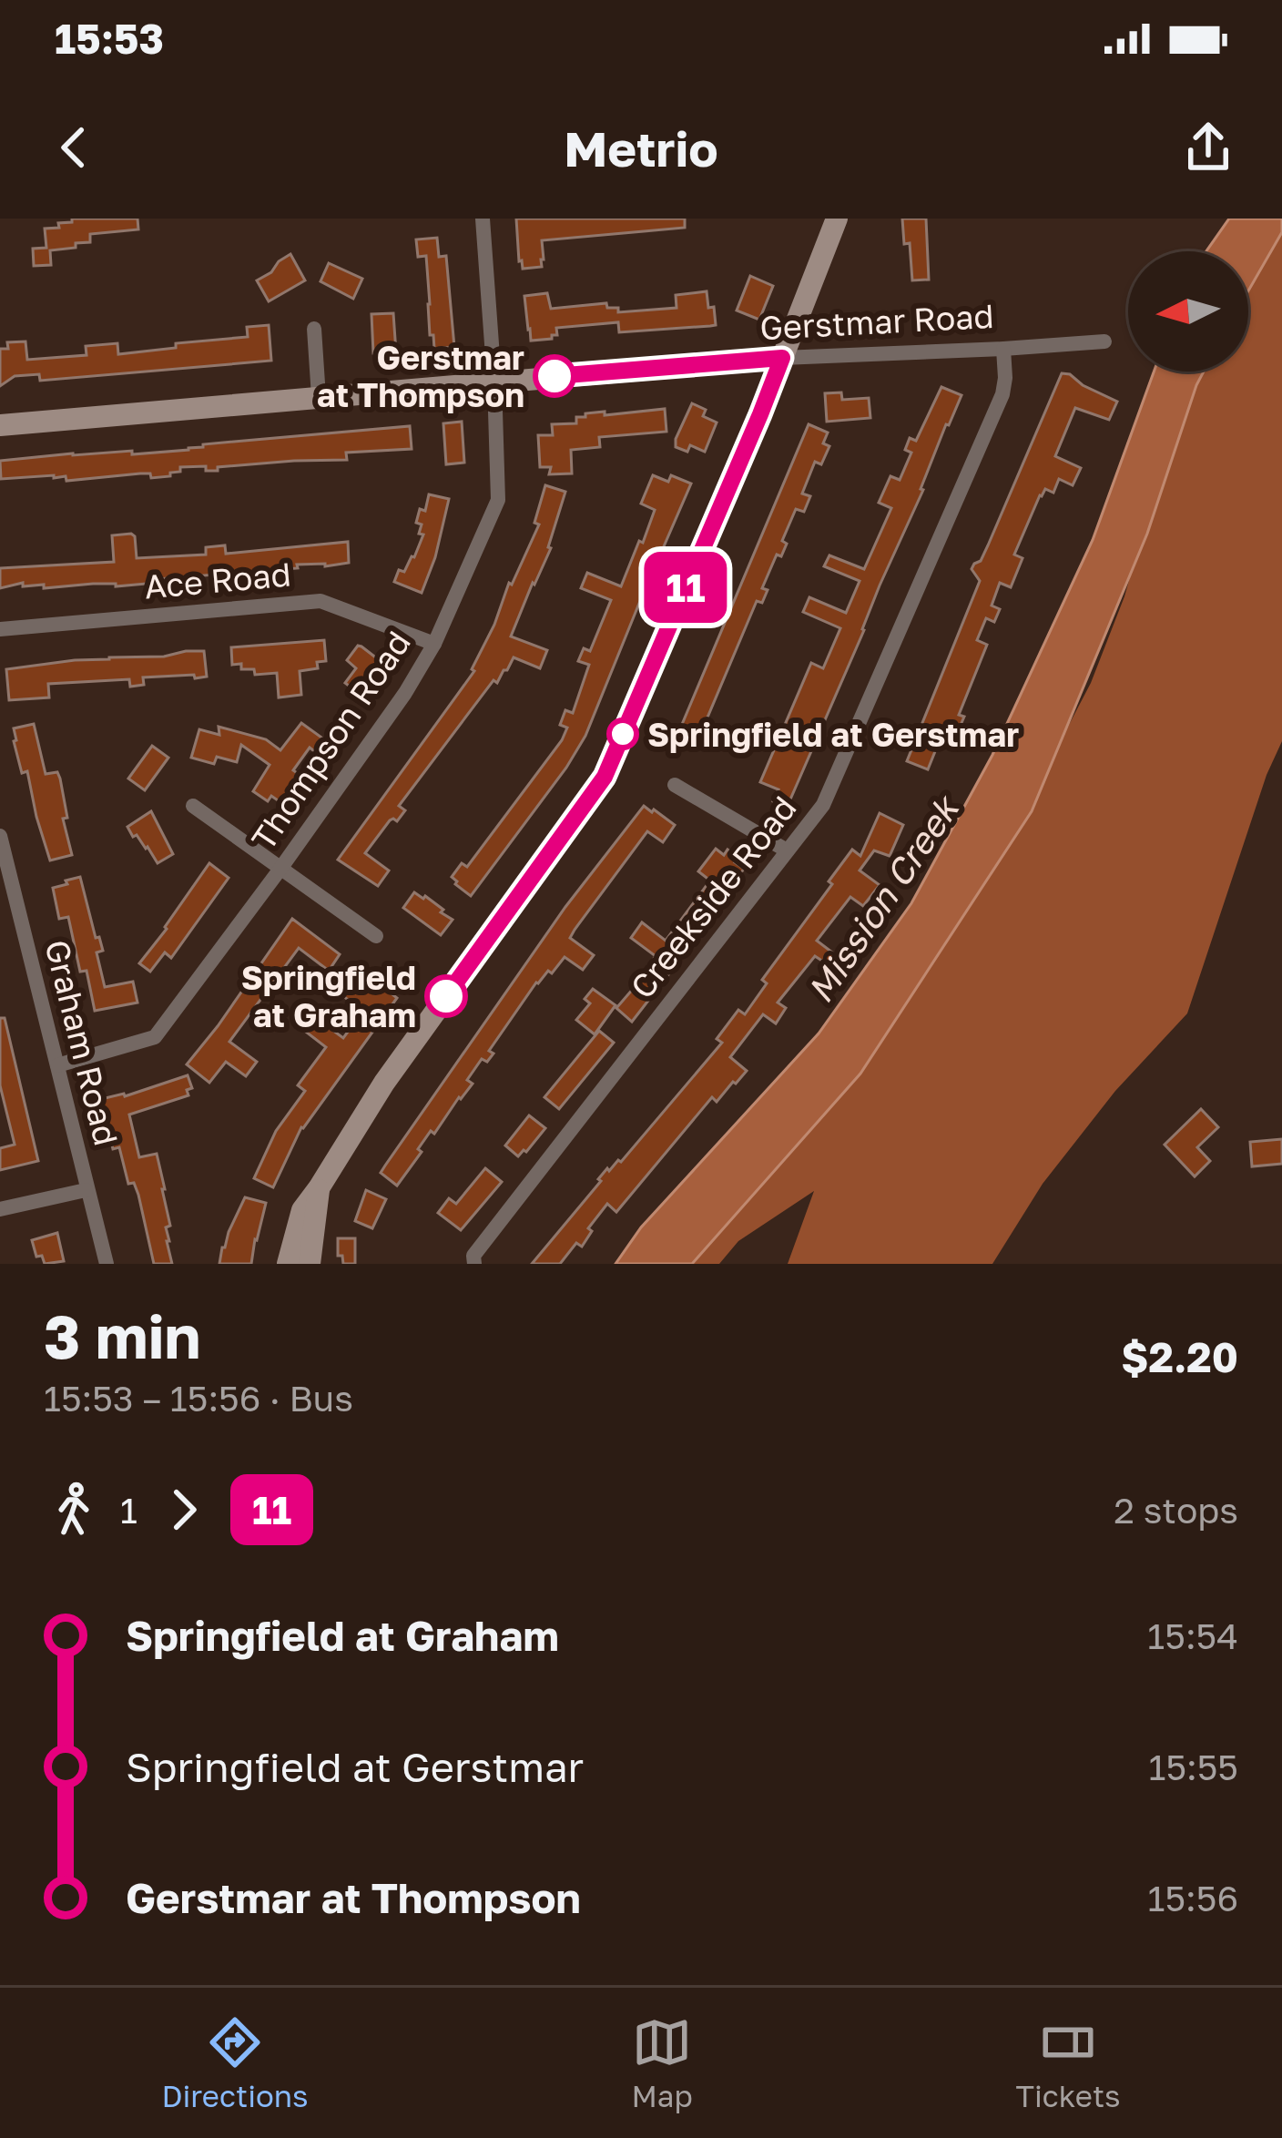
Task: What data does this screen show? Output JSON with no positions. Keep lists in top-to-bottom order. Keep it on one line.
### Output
{"streets":{"main road":["Gerstmar Road"],"street":["Ace Road","Thompson Road","Creekside Road","Graham Road"]},"crossings":[["Gerstmar Road","Thompson Road"],["Gerstmar Road","Creekside Road"],["Ace Road","Thompson Road"],["Thompson Road","Graham Road"]],"water":["Mission Creek"],"places":["Gerstmar at Thompson","Springfield at Gerstmar","Springfield at Graham"],"lines":["bus line 11"],"north":"left","page":{"status":"15:53","header":"Metrio","on_map":"11","heading":["3 min","15:53 – 15:56 · Bus","$2.20"],"legs":["1","11","2 stops"],"list":[{"name":"Springfield at Graham","value":"15:54"},{"name":"Springfield at Gerstmar","value":"15:55"},{"name":"Gerstmar at Thompson","value":"15:56"}],"tabs":["Directions","Map","Tickets"]}}
